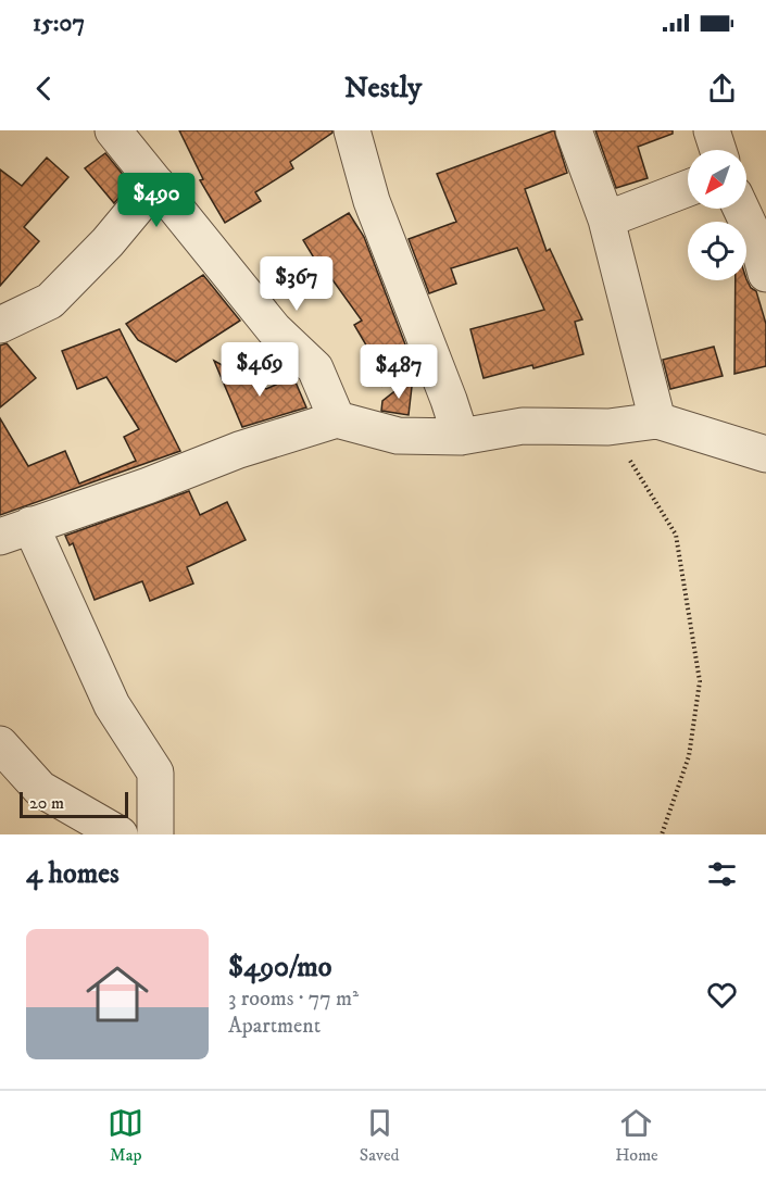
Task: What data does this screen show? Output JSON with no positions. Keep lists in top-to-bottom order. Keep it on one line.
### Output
{"scale_bar":"20 m","north":"bottom left","page":{"status":"15:07","header":"Nestly","price":["$490","$367","$469","$487"],"scale":"20 m","heading":"4 homes","list":[{"name":"$490/mo","note":"3 rooms · 77 m² · Apartment"}],"tabs":["Map","Saved","Home"]}}
